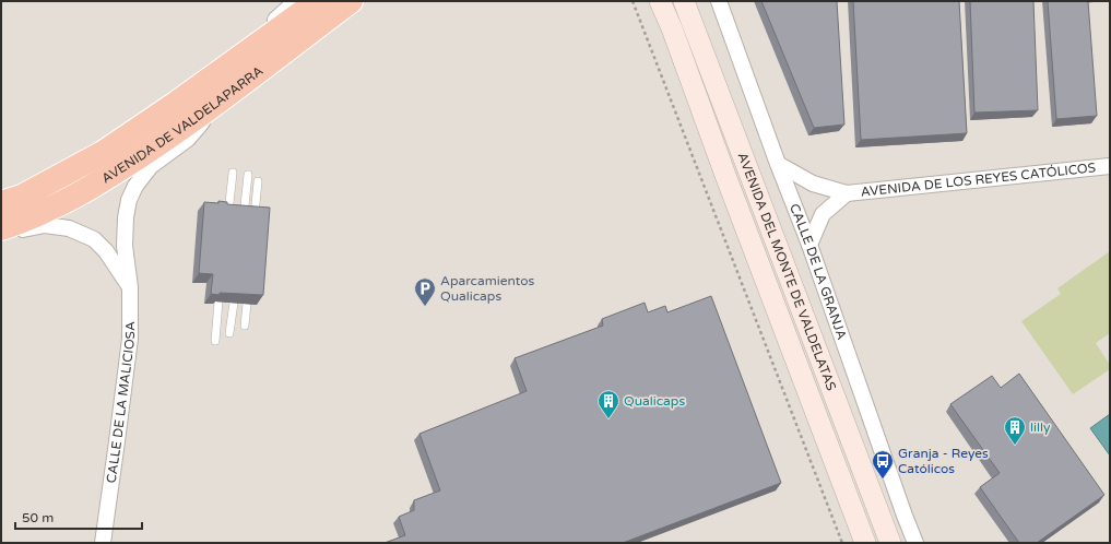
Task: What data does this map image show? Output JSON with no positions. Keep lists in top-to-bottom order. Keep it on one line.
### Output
{"streets":{"highway":["AVENIDA DE VALDELAPARRA"],"main road":["AVENIDA DEL MONTE DE VALDELATAS"],"street":["AVENIDA DE LOS REYES CATÓLICOS","CALLE DE LA GRANJA","CALLE DE LA MALICIOSA"]},"crossings":[["AVENIDA DE VALDELAPARRA","CALLE DE LA MALICIOSA"],["AVENIDA DE LOS REYES CATÓLICOS","CALLE DE LA GRANJA"]],"places":{"parking":["Aparcamientos Qualicaps"],"building":["Qualicaps","lilly"],"bus stop":["Granja - Reyes Católicos"]},"scale_bar":"50 m"}
